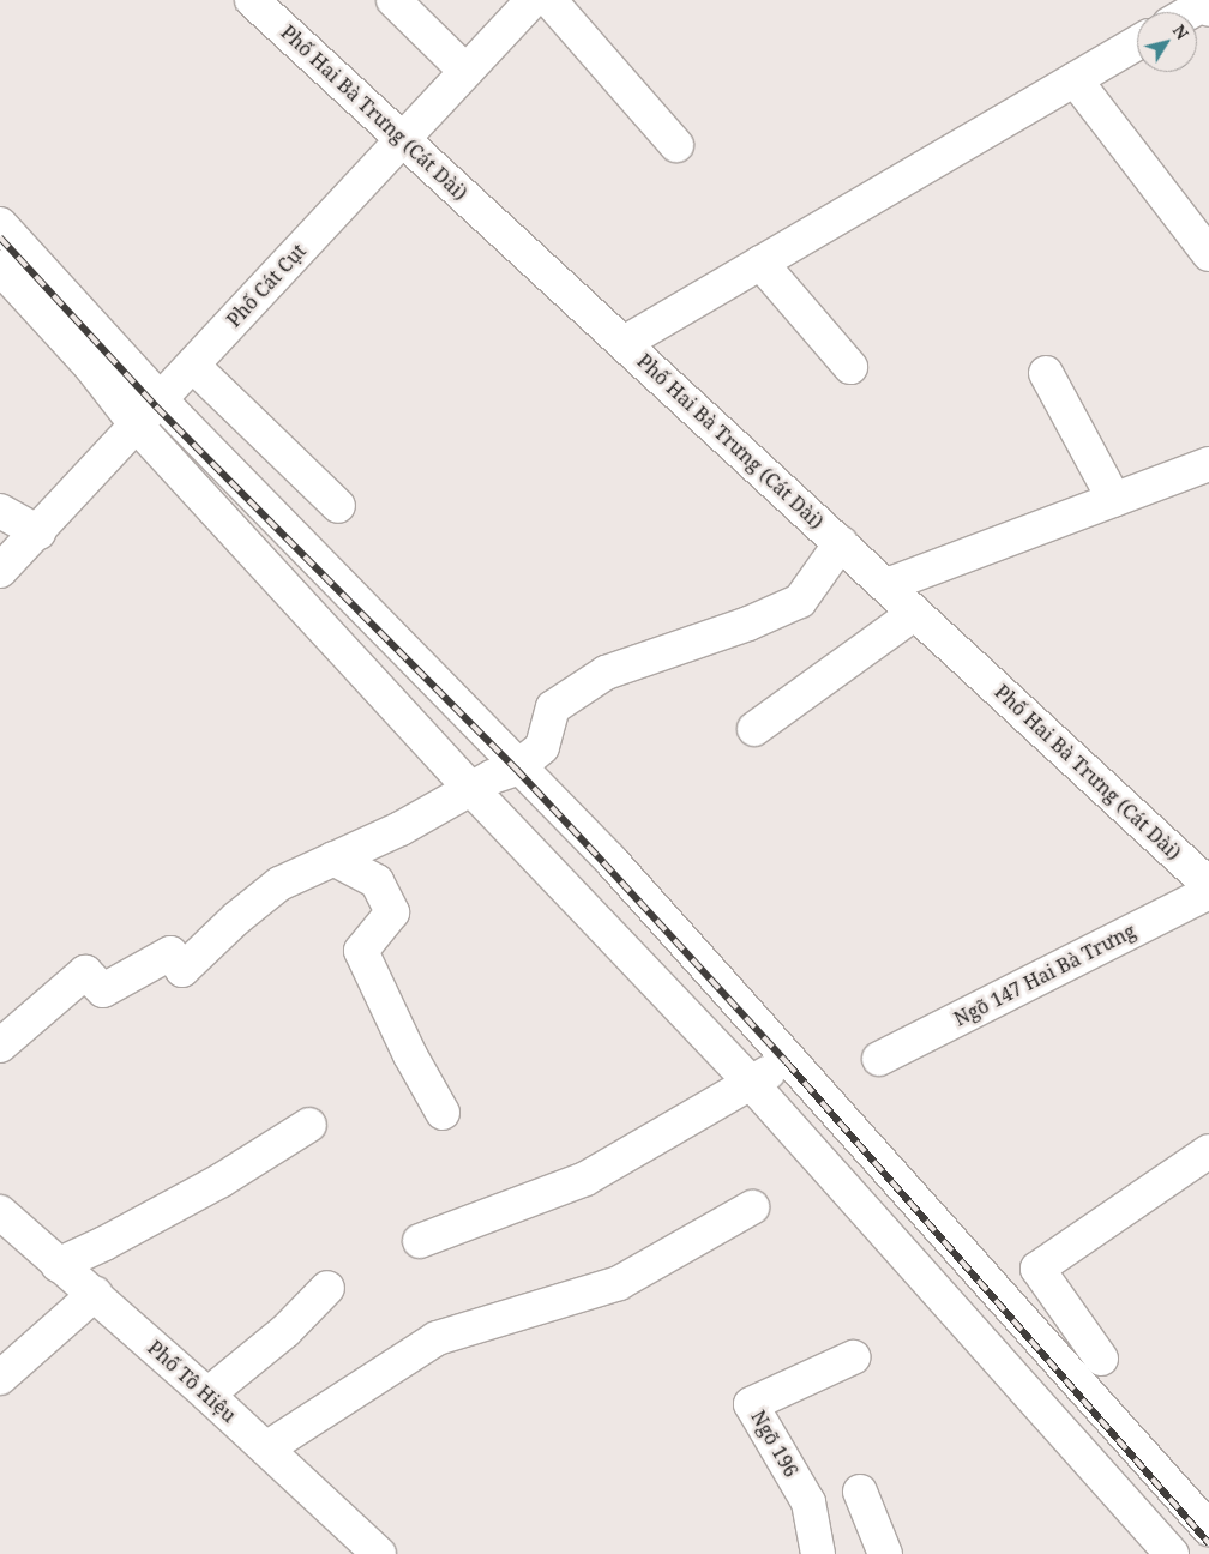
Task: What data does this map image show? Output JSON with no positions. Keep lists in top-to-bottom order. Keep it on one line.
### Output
{"streets":{"main road":["Phố Hai Bà Trưng (Cát Dài)","Phố Cát Cụt","Ngõ 147 Hai Bà Trưng","Phố Tô Hiệu","Ngõ 196"]},"crossings":[["Phố Hai Bà Trưng (Cát Dài)","Phố Cát Cụt"]],"north":"top right"}
